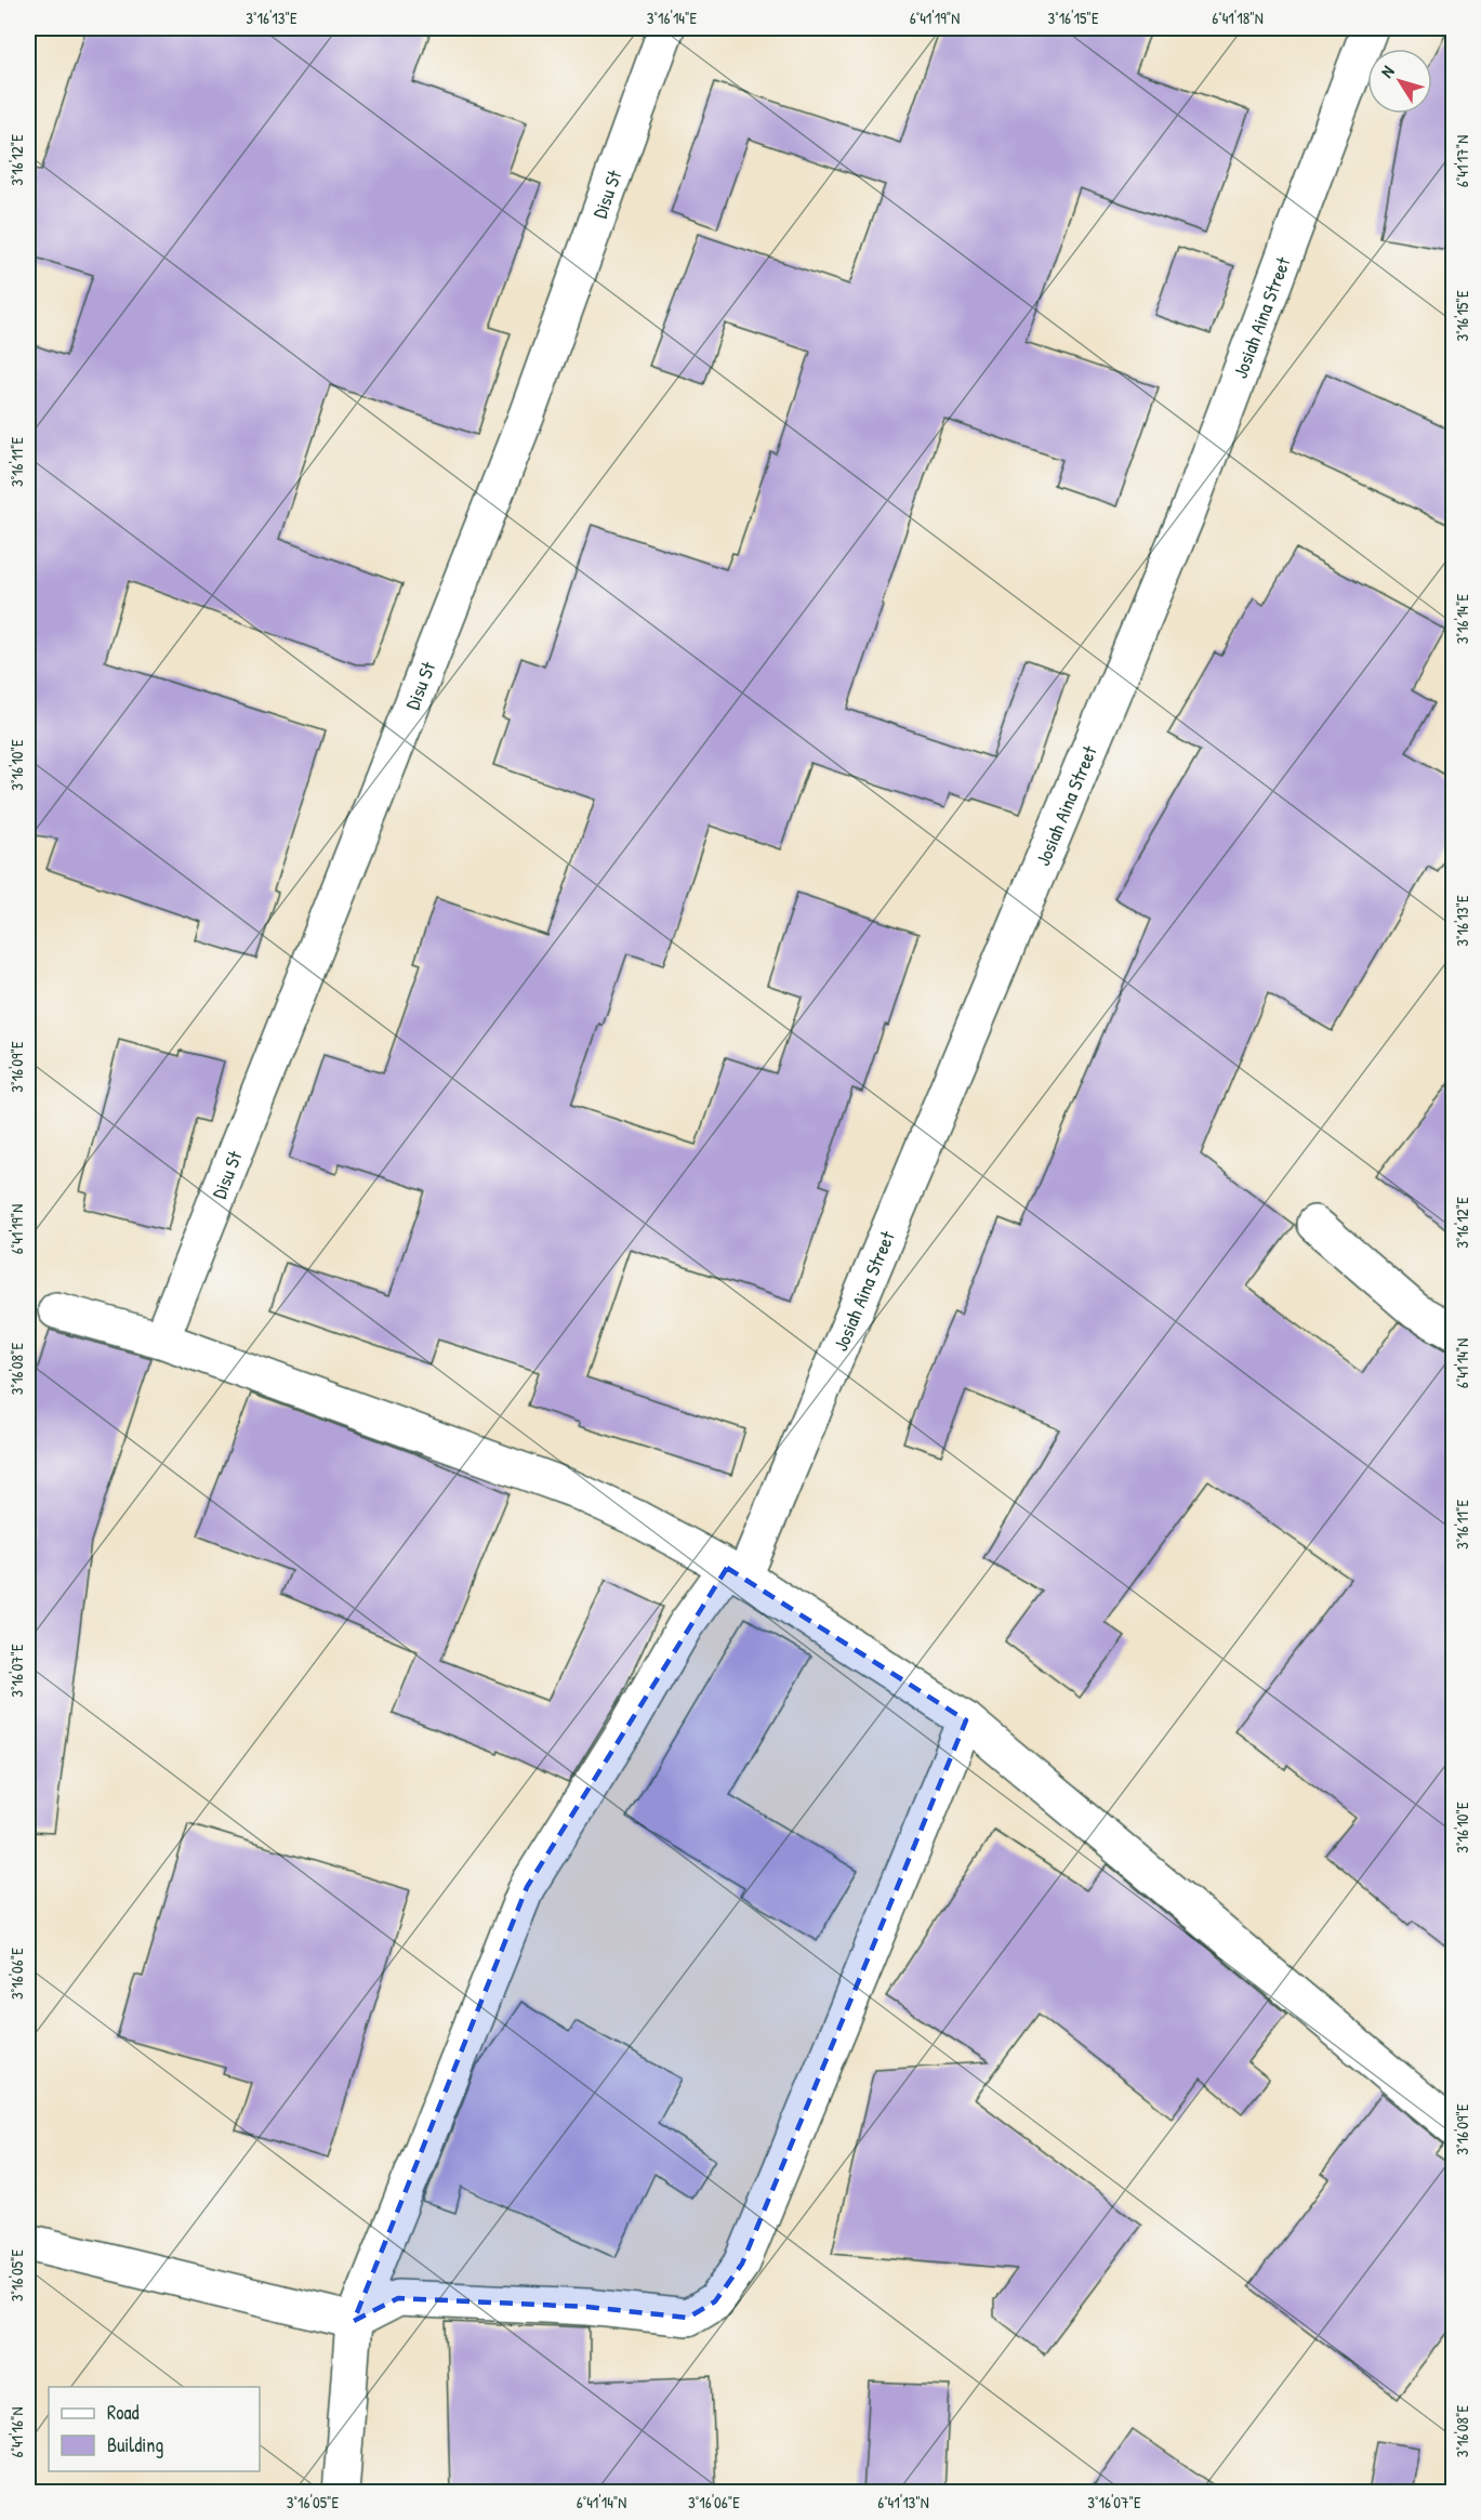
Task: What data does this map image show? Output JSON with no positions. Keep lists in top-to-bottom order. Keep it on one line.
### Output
{"streets":{"street":["Disu St","Josiah Aina Street"]},"legend":["Road","Building"],"north":"top left","coordinates":["3°16'13\"E","3°16'14\"E","6°41'19\"N","3°16'15\"E","6°41'18\"N","3°16'12\"E","6°41'17\"N","3°16'11\"E","3°16'10\"E","3°16'09\"E","6°41'14\"N","3°16'08\"E","3°16'07\"E","3°16'06\"E","3°16'05\"E","6°41'16\"N","6°41'13\"N"]}
